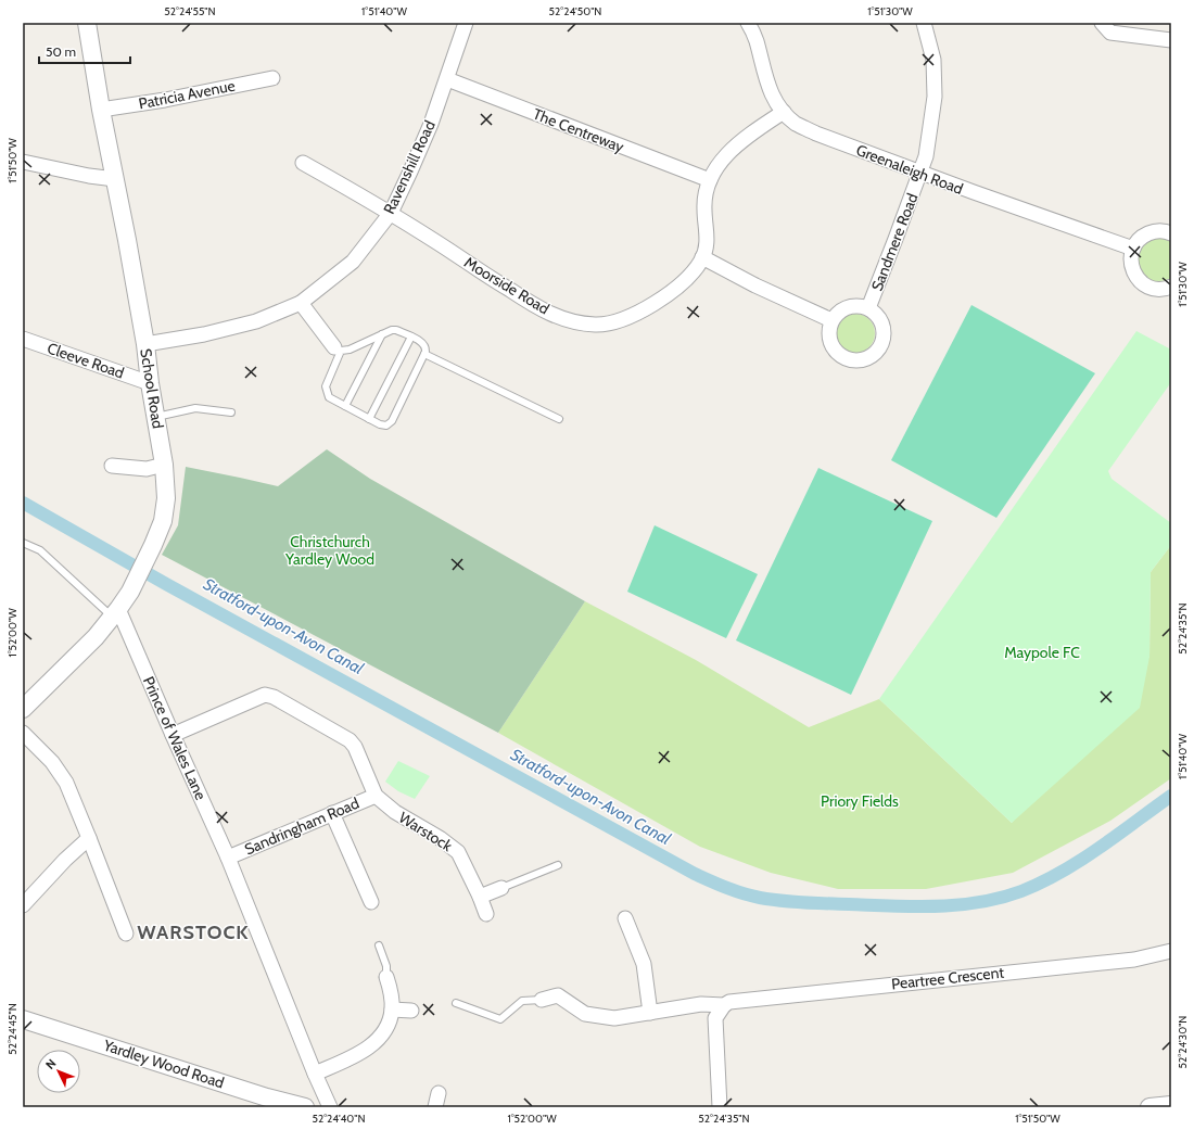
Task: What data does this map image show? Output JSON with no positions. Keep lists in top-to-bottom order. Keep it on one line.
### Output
{"streets":{"street":["Patricia Avenue","The Centreway","Ravenshill Road","Greenaleigh Road","Sandmere Road","Moorside Road","Cleeve Road","School Road","Prince of Wales Lane","Sandringham Road","Warstock","Peartree Crescent","Yardley Wood Road"]},"crossings":[["Patricia Avenue","School Road"],["The Centreway","Ravenshill Road"],["Ravenshill Road","Moorside Road"],["Ravenshill Road","School Road"],["Greenaleigh Road","Sandmere Road"],["Cleeve Road","School Road"],["School Road","Prince of Wales Lane"],["Prince of Wales Lane","Sandringham Road"],["Sandringham Road","Warstock"]],"districts":["WARSTOCK"],"water":["Stratford-upon-Avon Canal"],"parks":["Christchurch Yardley Wood","Maypole FC","Priory Fields"],"scale_bar":"50 m","north":"top left","coordinates":["52°24'55\"N","1°51'40\"W","52°24'50\"N","1°51'30\"W","1°51'50\"W","52°24'35\"N","1°52'00\"W","52°24'45\"N","52°24'30\"N","52°24'40\"N"]}
